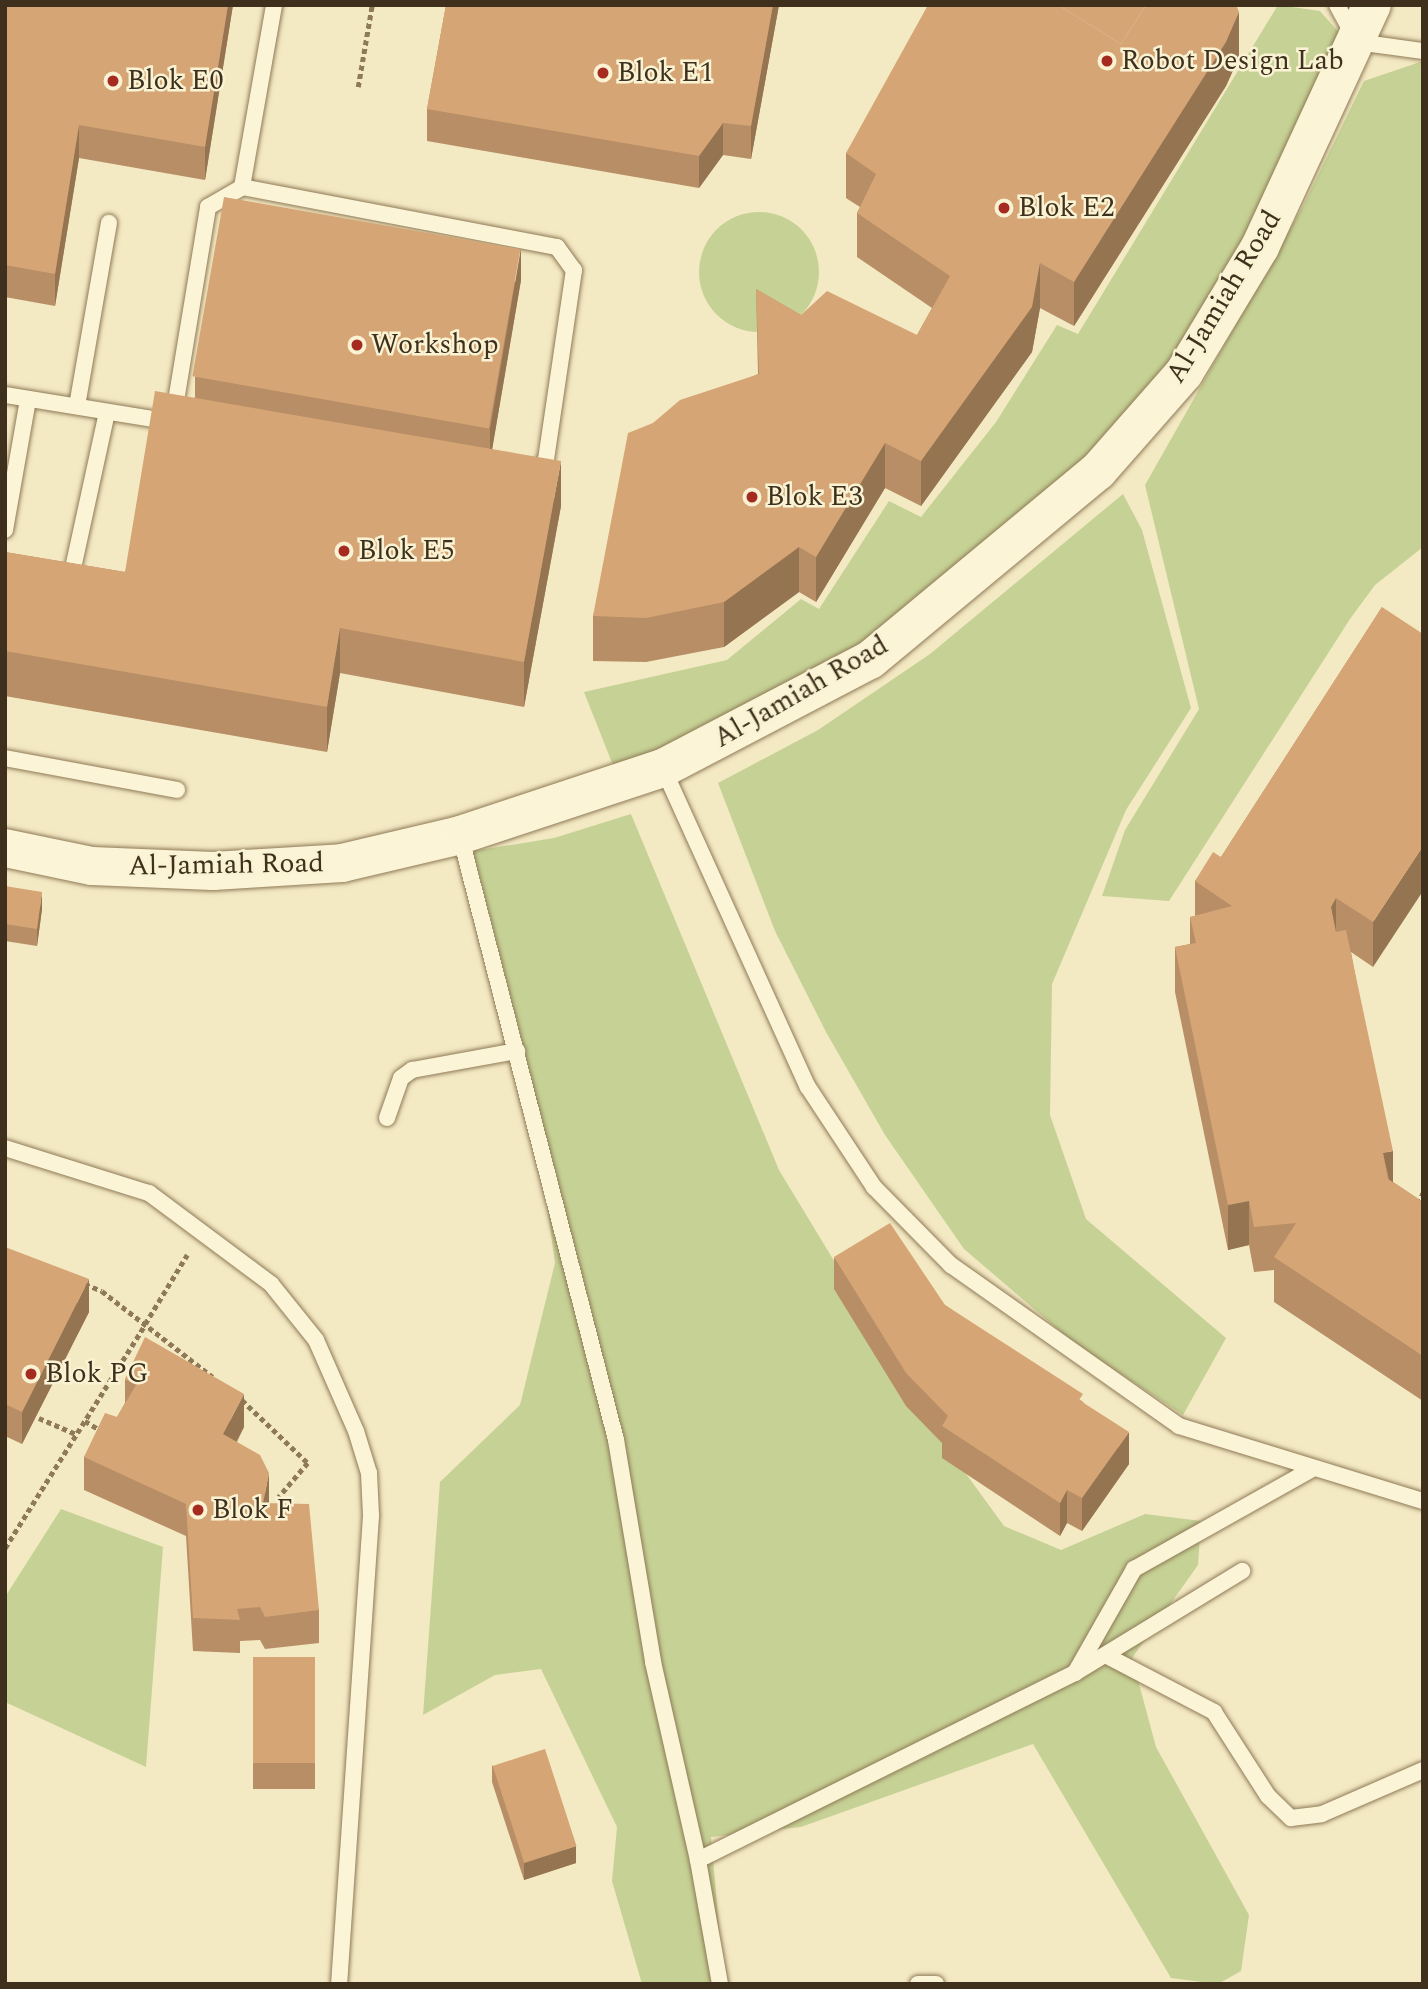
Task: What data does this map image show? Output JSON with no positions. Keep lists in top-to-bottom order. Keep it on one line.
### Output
{"streets":{"street":["Al-Jamiah Road"]},"places":["Robot Design Lab","Blok E1","Blok E0","Blok E2","Workshop","Blok E3","Blok E5","Blok PG","Blok F"]}
